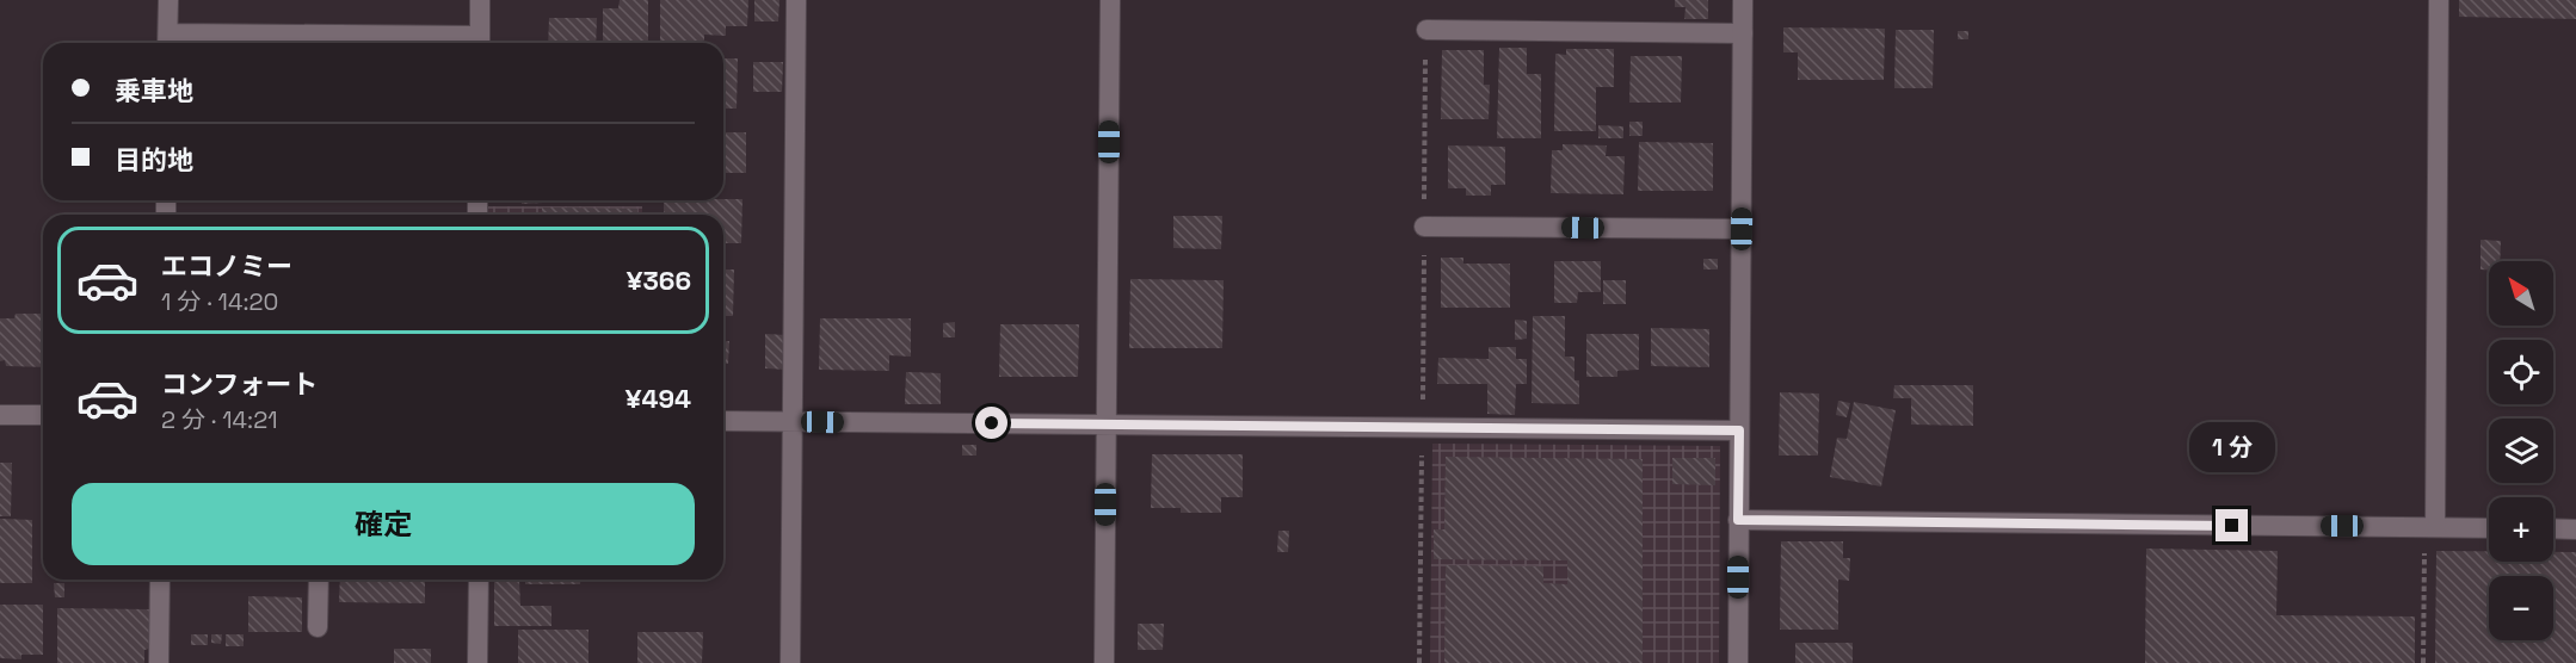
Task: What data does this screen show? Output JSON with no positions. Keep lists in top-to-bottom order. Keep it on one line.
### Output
{"north":"top left","page":{"banner":["乗車地","目的地"],"list":[{"name":"エコノミー","note":"1 分 · 14:20","value":"¥366"},{"name":"コンフォート","note":"2 分 · 14:21","value":"¥494"}],"map_buttons":["+","−"],"bubble":"1 分","buttons":"確定"}}
